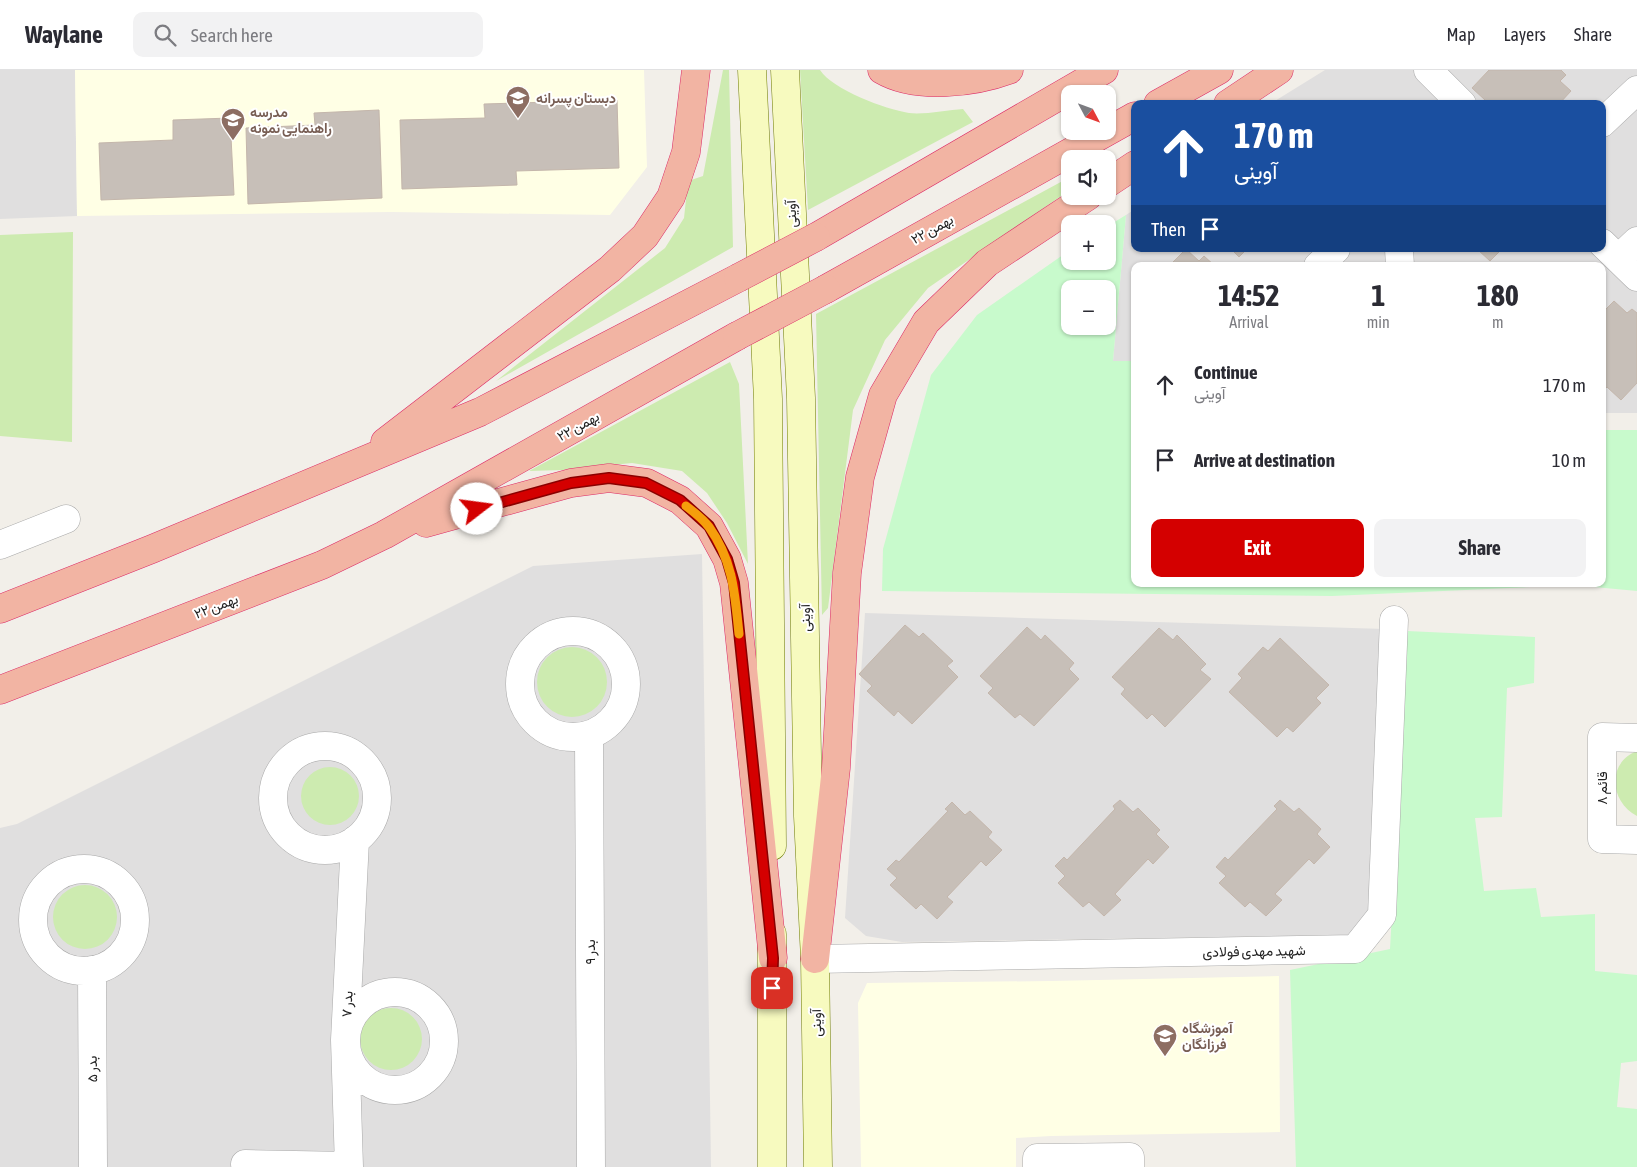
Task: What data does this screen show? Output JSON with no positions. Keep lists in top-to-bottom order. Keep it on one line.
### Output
{"streets":{"highway":["۲۲ بهمن"],"main road":["آوینی"],"street":["قائم ۸","شهید مهدی فولادی","بدر ۹","بدر ۷","بدر ۵"]},"crossings":[["آوینی","شهید مهدی فولادی"]],"places":{"school or university":["دبستان پسرانه","مدرسه راهنمایی نمونه","آموزشگاه فرزانگان"]},"north":"bottom right","page":{"header":"Waylane","search":"Search here","nav":["Map","Layers","Share"],"map_buttons":["+","−"],"turn":["170 m","آوینی"],"then":"Then","eta":["14:52","Arrival","1","min","180","m"],"list":[{"name":"Continue","note":"آوینی","value":"170 m"},{"name":"Arrive at destination","value":"10 m"}],"buttons":["Exit","Share"]}}
